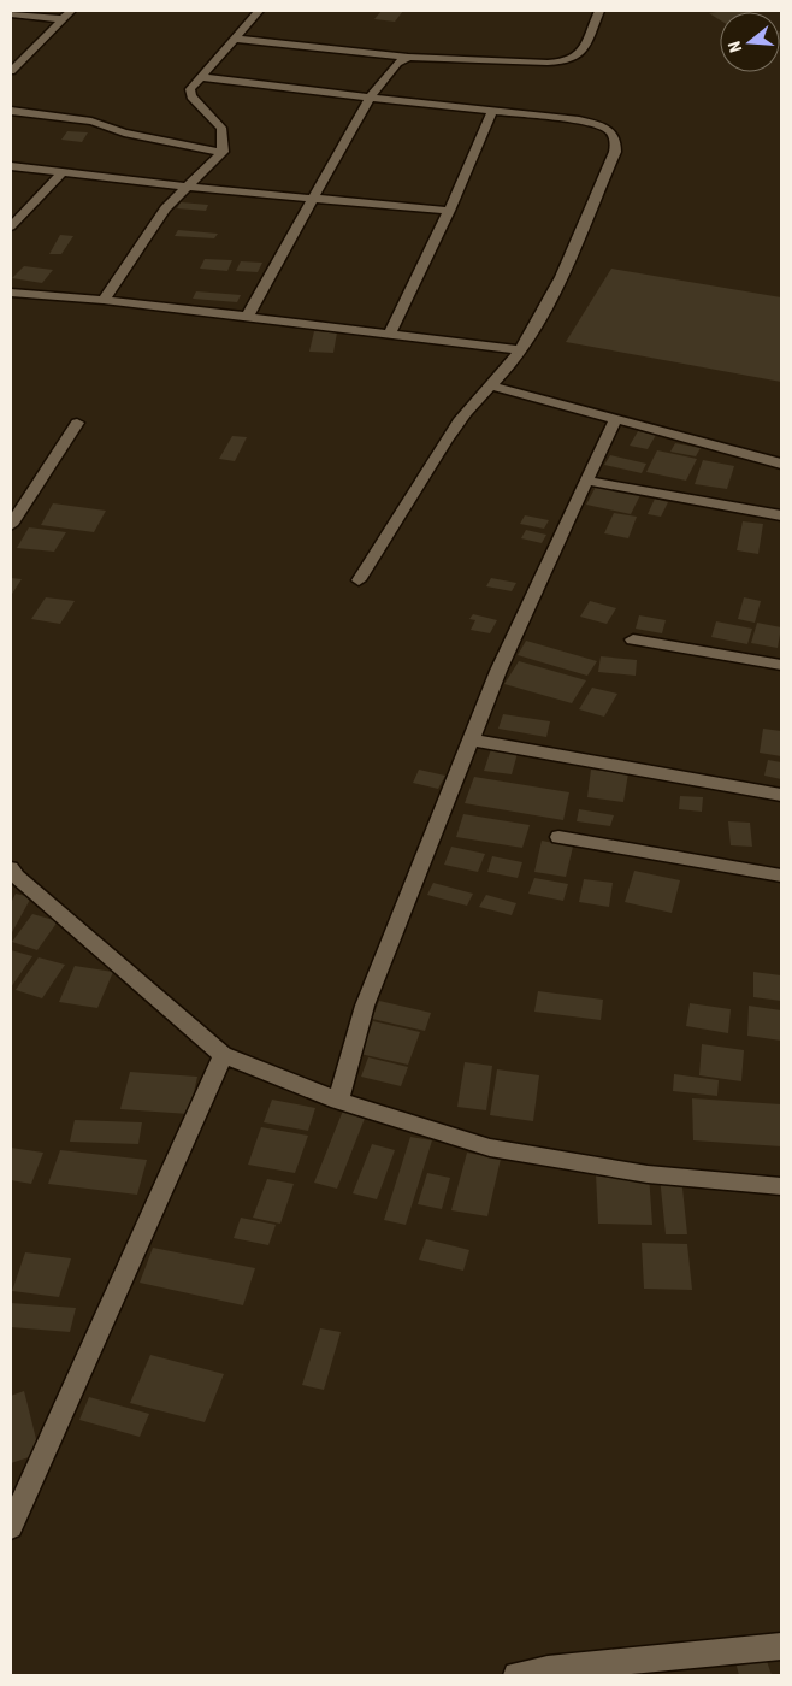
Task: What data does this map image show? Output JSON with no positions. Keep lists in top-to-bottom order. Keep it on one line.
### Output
{"north":"left"}
